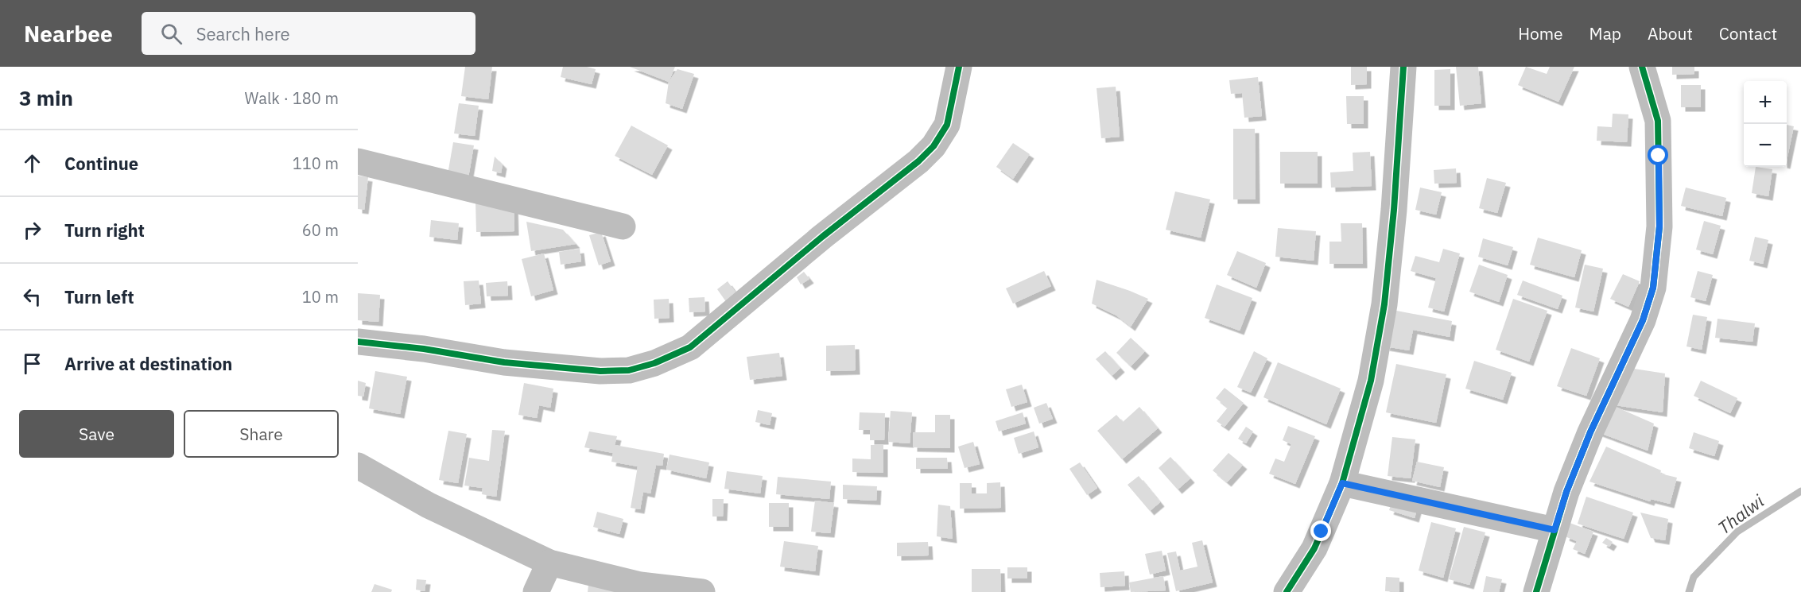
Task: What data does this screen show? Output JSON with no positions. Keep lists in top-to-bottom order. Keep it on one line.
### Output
{"water":["Thalwi"],"page":{"header":"Nearbee","search":"Search here","nav":["Home","Map","About","Contact"],"heading":["3 min","Walk · 180 m"],"map_buttons":["+","−"],"list":[["Continue","110 m"],["Turn right","60 m"],["Turn left","10 m"],"Arrive at destination"],"buttons":["Save","Share"]}}
